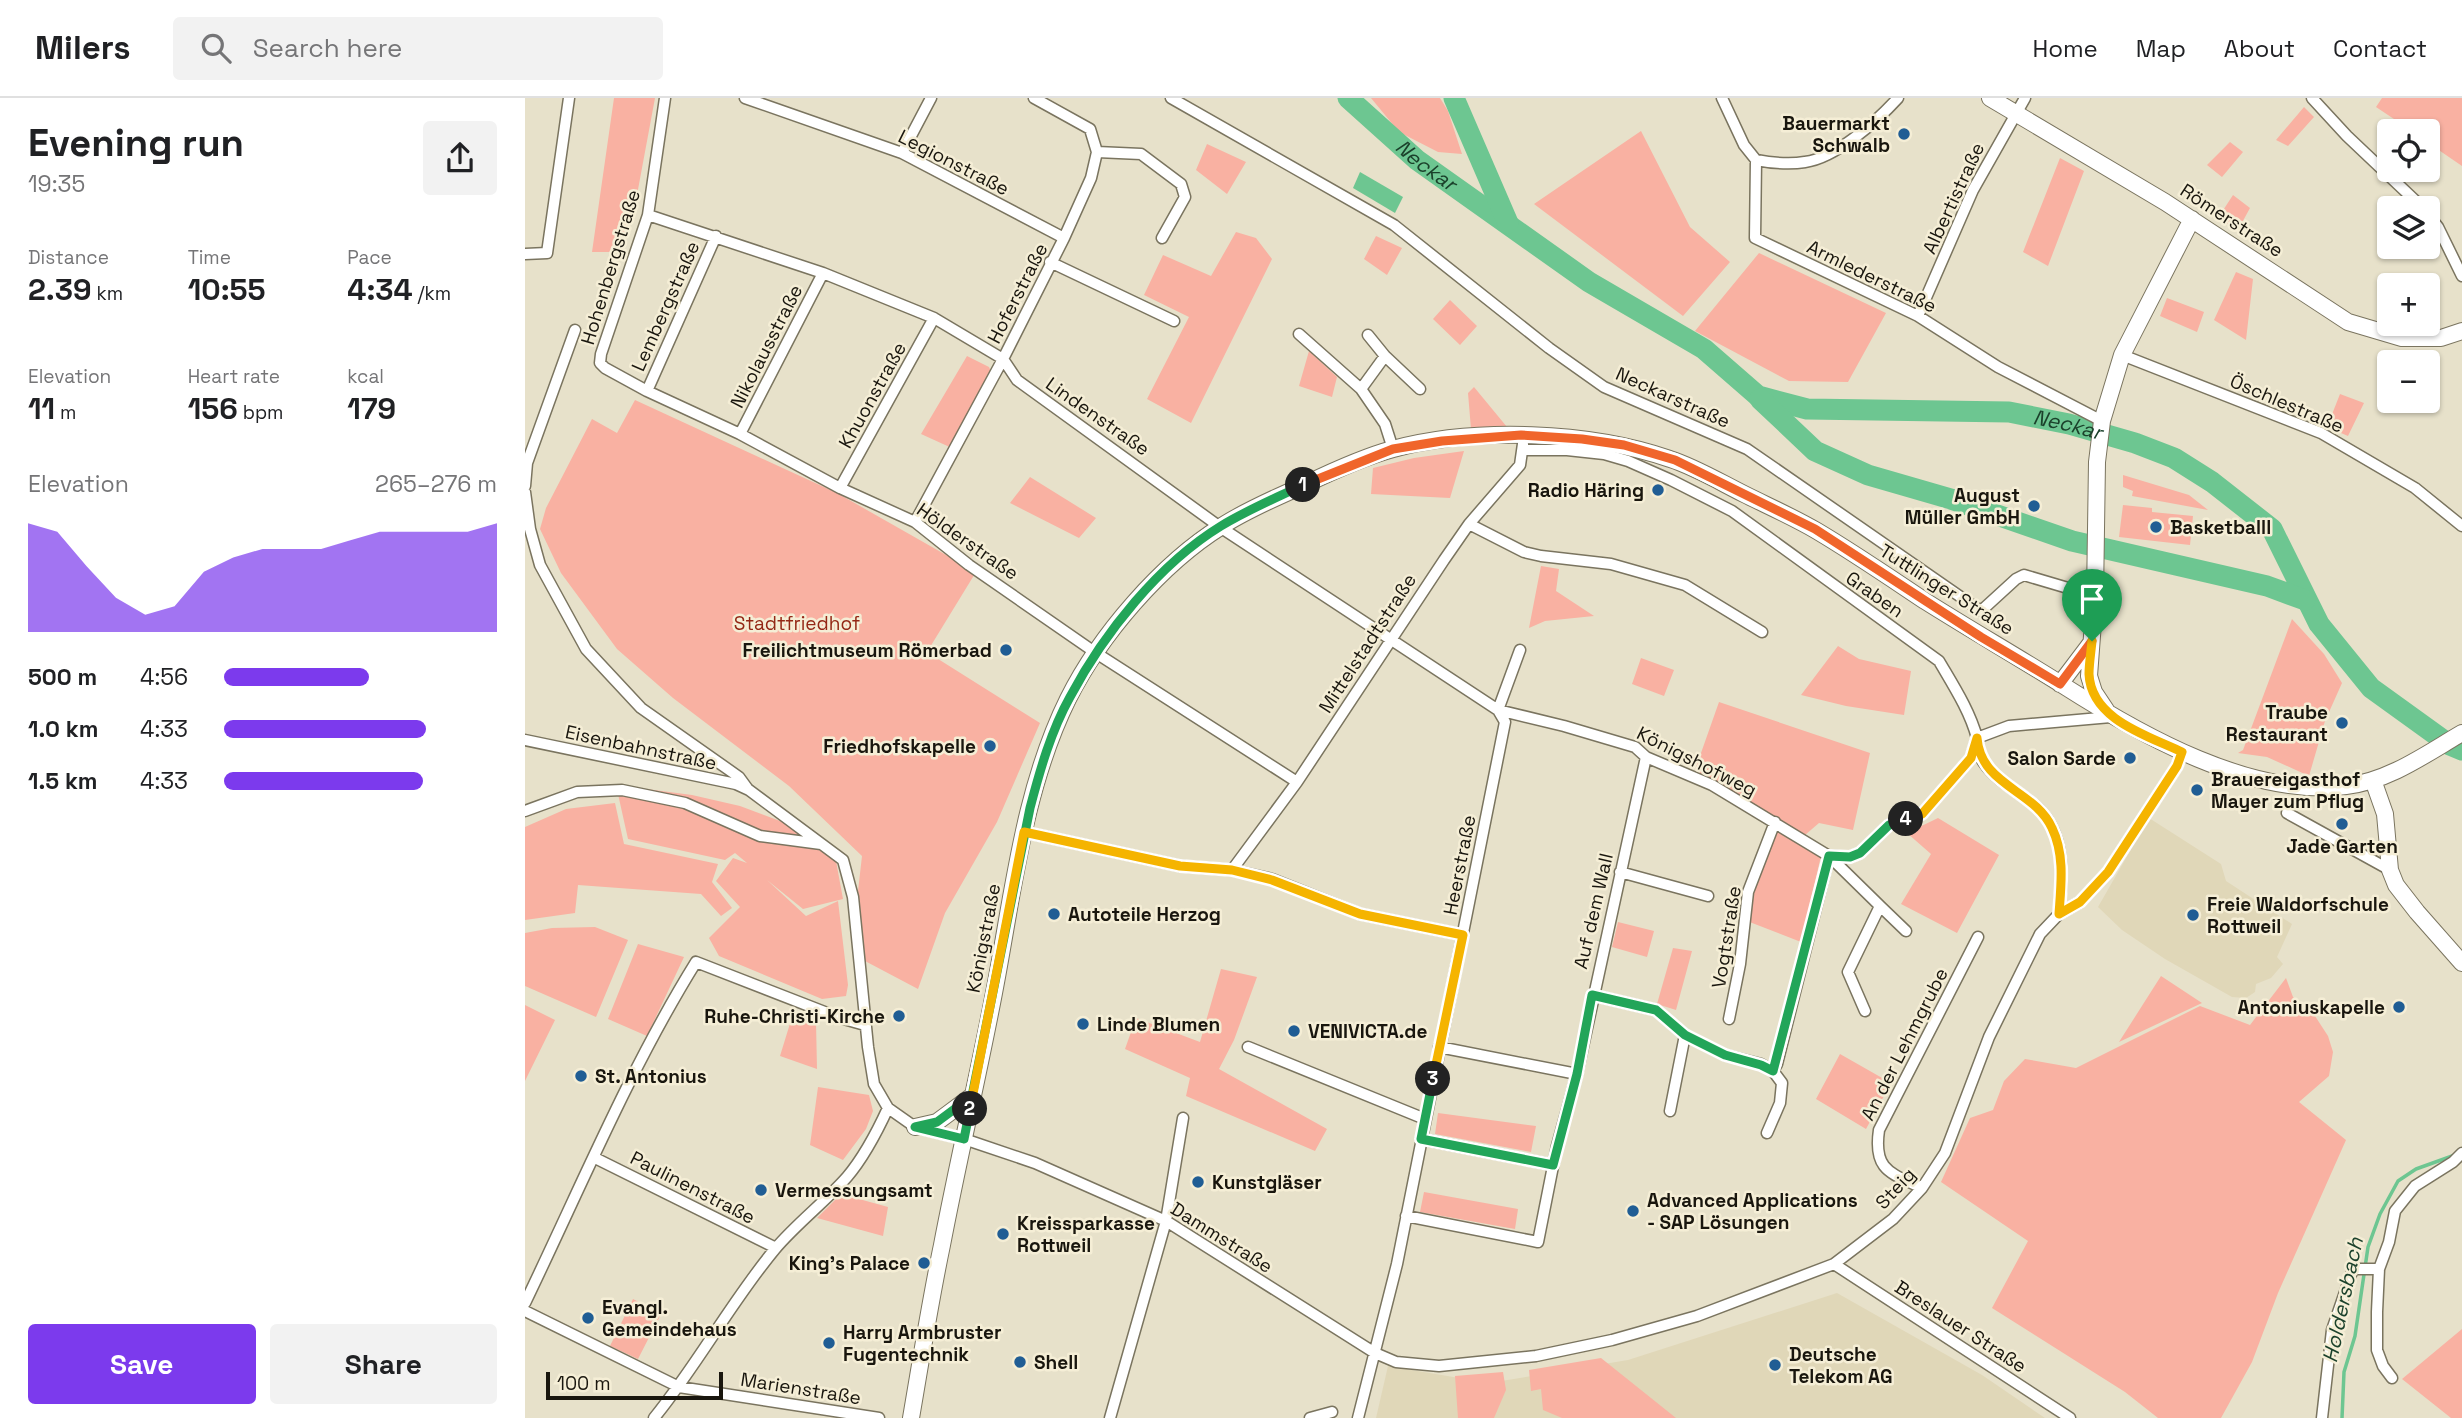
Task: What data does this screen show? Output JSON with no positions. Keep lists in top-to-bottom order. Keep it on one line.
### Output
{"streets":{"street":["Legionstraße","Albertistraße","Römerstraße","Hohenbergstraße","Armlederstraße","Hoferstraße","Lembergstraße","Nikolausstraße","Khuonstraße","Neckarstraße","Öschlestraße","Lindenstraße","Hölderstraße","Tuttlinger Straße","Graben","Mittelstadtstraße","Eisenbahnstraße","Königshofweg","Heerstraße","Auf dem Wall","Vogtstraße","Königstraße","An der Lehmgrube","Paulinenstraße","Steig","Dammstraße","Breslauer Straße","Marienstraße"]},"crossings":[["Legionstraße","Hoferstraße"],["Albertistraße","Römerstraße"],["Albertistraße","Armlederstraße"],["Hohenbergstraße","Lindenstraße"],["Hohenbergstraße","Hölderstraße"],["Hoferstraße","Lindenstraße"],["Hoferstraße","Hölderstraße"],["Lembergstraße","Lindenstraße"],["Lembergstraße","Hölderstraße"],["Nikolausstraße","Lindenstraße"],["Nikolausstraße","Hölderstraße"],["Khuonstraße","Lindenstraße"],["Khuonstraße","Hölderstraße"],["Lindenstraße","Tuttlinger Straße"],["Lindenstraße","Mittelstadtstraße"],["Lindenstraße","Königshofweg"],["Lindenstraße","Heerstraße"],["Lindenstraße","Königstraße"],["Hölderstraße","Mittelstadtstraße"],["Hölderstraße","Königstraße"],["Tuttlinger Straße","Graben"],["Tuttlinger Straße","Mittelstadtstraße"],["Tuttlinger Straße","Königstraße"],["Tuttlinger Straße","Steig"],["Graben","Mittelstadtstraße"],["Graben","Steig"],["Königshofweg","Heerstraße"],["Königshofweg","Auf dem Wall"],["Königshofweg","Vogtstraße"],["Heerstraße","Auf dem Wall"],["Heerstraße","Steig"],["Heerstraße","Dammstraße"],["Königstraße","Dammstraße"],["An der Lehmgrube","Steig"],["Steig","Dammstraße"],["Steig","Breslauer Straße"]],"water":["Neckar","Holdersbach"],"parks":["Stadtfriedhof"],"places":["Bauermarkt Schwalb","Radio Häring","August Müller GmbH","Basketballl","Freilichtmuseum Römerbad","Traube Restaurant","Friedhofskapelle","Salon Sarde","Brauereigasthof Mayer zum Pflug","Jade Garten","Autoteile Herzog","Freie Waldorfschule Rottweil","Antoniuskapelle","Ruhe-Christi-Kirche","Linde Blumen","VENIVICTA.de","St. Antonius","Kunstgläser","Vermessungsamt","Advanced Applications - SAP Lösungen","Kreissparkasse Rottweil","King's Palace","Evangl. Gemeindehaus","Harry Armbruster Fugentechnik","Shell","Deutsche Telekom AG"],"scale_bar":"100 m","page":{"header":"Milers","search":"Search here","nav":["Home","Map","About","Contact"],"heading":["Evening run","19:35"],"map_buttons":["+","−"],"stats":[["Distance","2.39 km"],["Time","10:55"],["Pace","4:34 /km"],["Elevation","11 m"],["Heart rate","156 bpm"],["kcal","179"]],"chart":["Elevation","265–276 m"],"pins":["1","4","3","2"],"list":[{"name":"500 m","note":"4:56"},{"name":"1.0 km","note":"4:33"},{"name":"1.5 km","note":"4:33"}],"buttons":["Save","Share"],"scale":"100 m"}}
